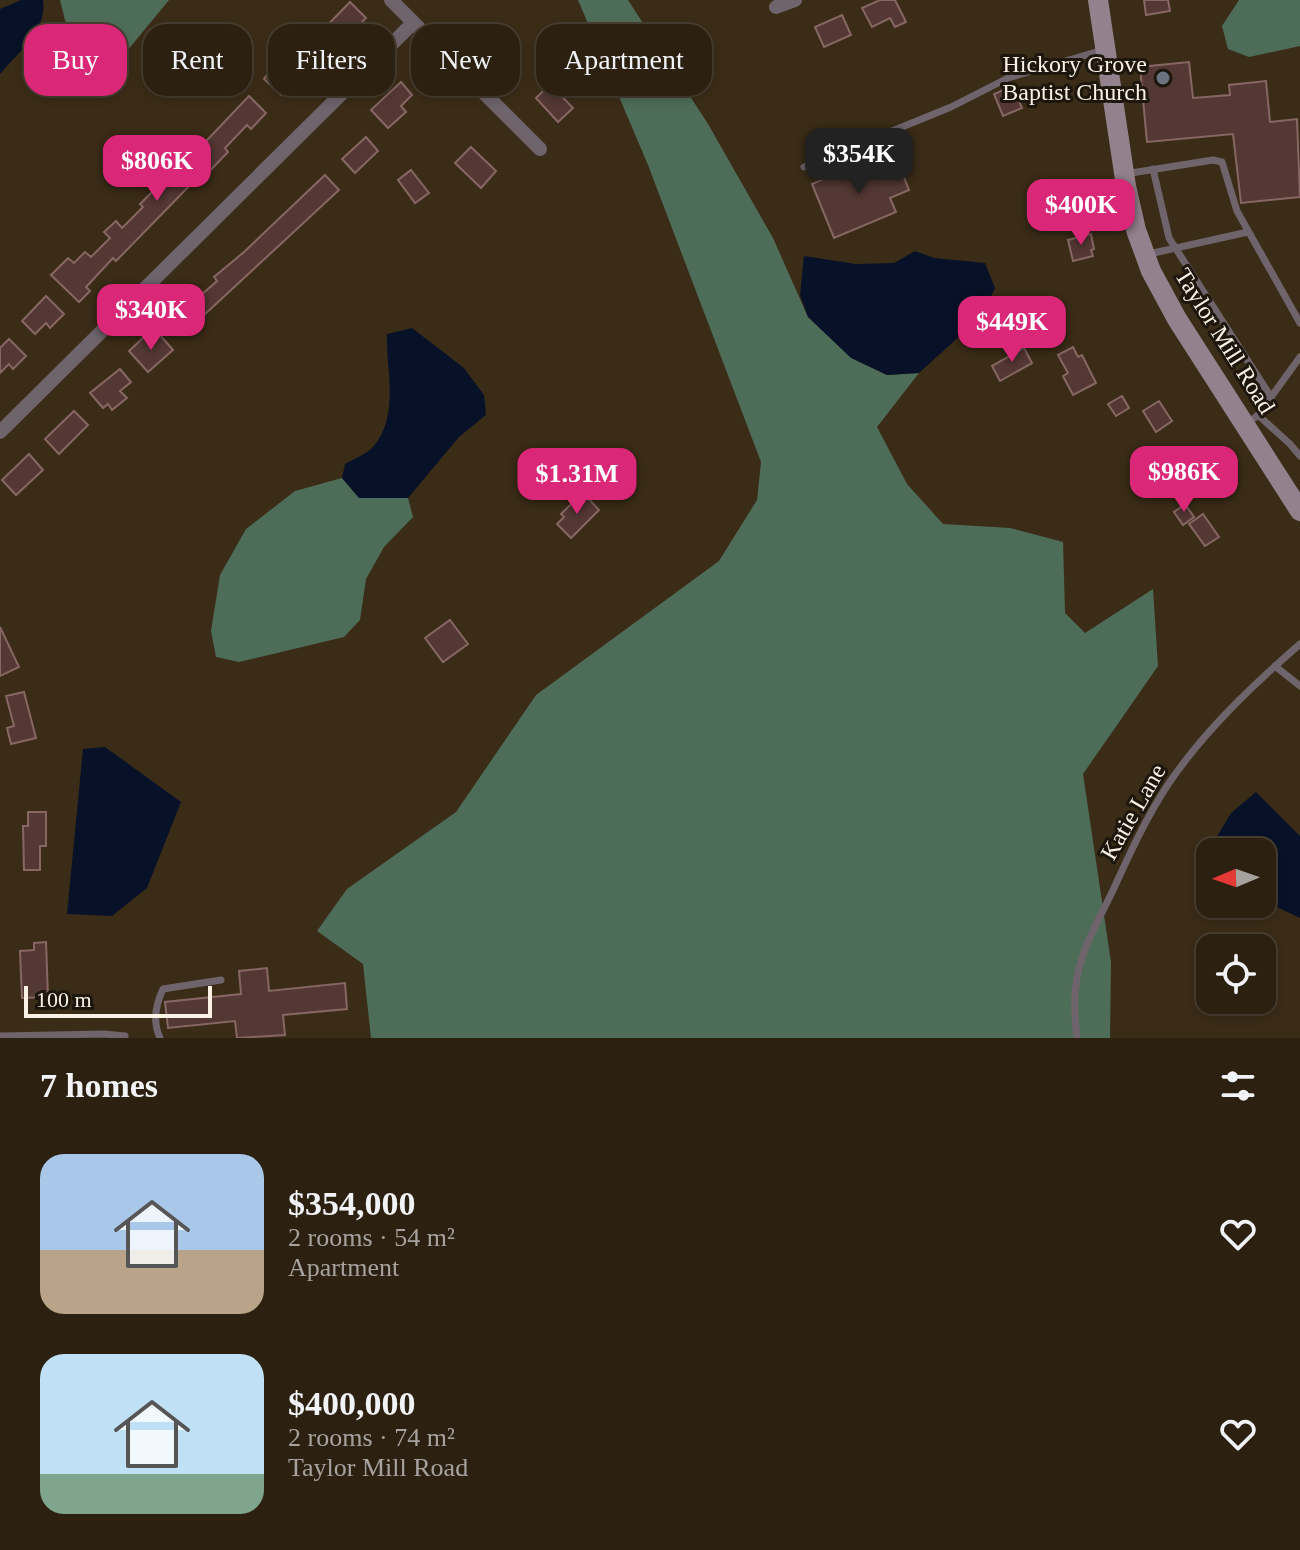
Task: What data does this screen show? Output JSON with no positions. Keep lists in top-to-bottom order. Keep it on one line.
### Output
{"streets":{"main road":["Taylor Mill Road"],"lane":["Katie Lane"]},"places":["Hickory Grove Baptist Church"],"scale_bar":"100 m","north":"left","page":{"chip":["Buy","Rent","Filters","New","Apartment"],"price":["$354K","$806K","$400K","$340K","$449K","$986K","$1.31M"],"scale":"100 m","heading":"7 homes","list":[{"name":"$354,000","note":"2 rooms · 54 m² · Apartment"},{"name":"$400,000","note":"2 rooms · 74 m² · Taylor Mill Road"}]}}
